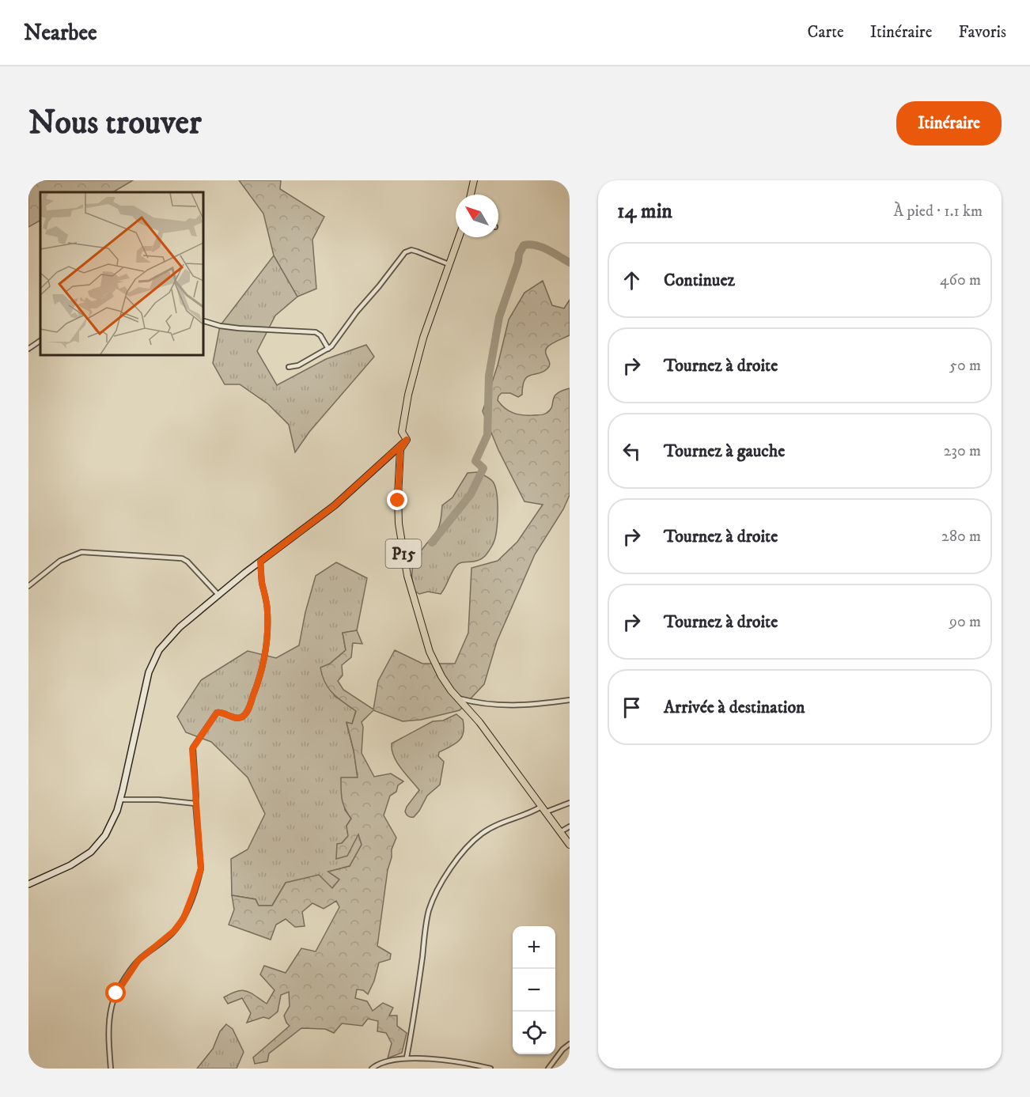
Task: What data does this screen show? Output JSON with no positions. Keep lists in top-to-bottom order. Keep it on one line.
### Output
{"streets":{"main road":["P15"]},"north":"top left","page":{"header":"Nearbee","nav":["Carte","Itinéraire","Favoris"],"buttons":"Itinéraire","title":"Nous trouver","heading":["14 min","À pied · 1.1 km"],"list":[["Continuez","460 m"],["Tournez à droite","50 m"],["Tournez à gauche","230 m"],["Tournez à droite","280 m"],["Tournez à droite","90 m"],"Arrivée à destination"],"map_buttons":["+","−"]}}
